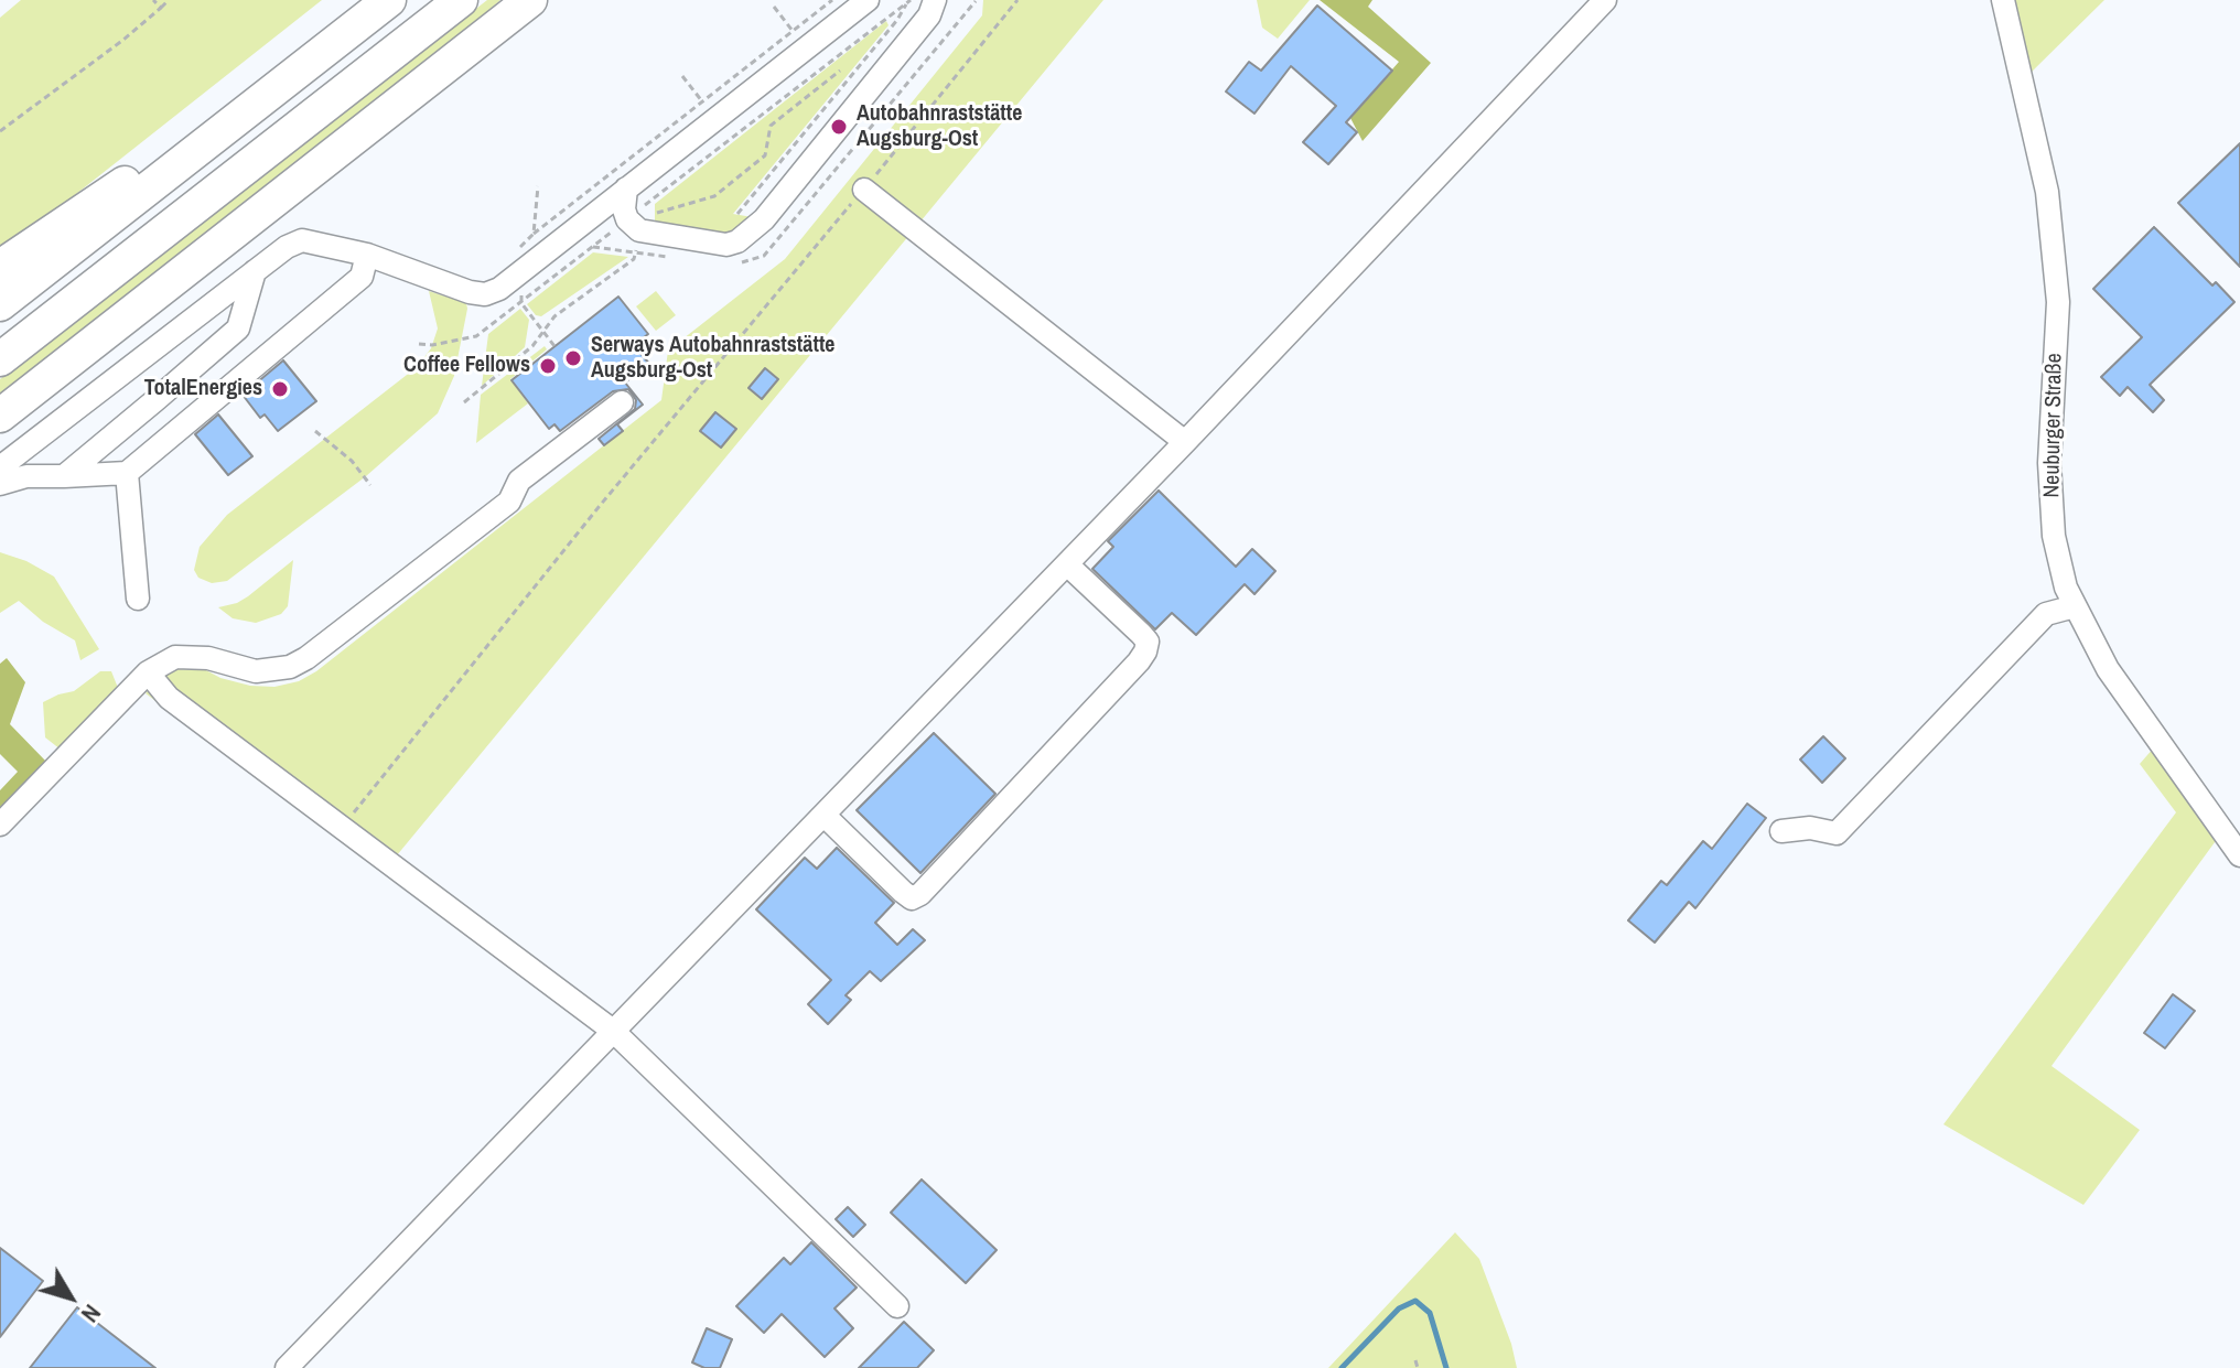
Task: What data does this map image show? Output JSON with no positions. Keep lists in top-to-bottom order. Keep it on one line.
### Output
{"streets":{"street":["Neuburger Straße"]},"places":["Autobahnraststätte Augsburg-Ost","Serways Autobahnraststätte Augsburg-Ost","Coffee Fellows","TotalEnergies"],"north":"bottom right"}
